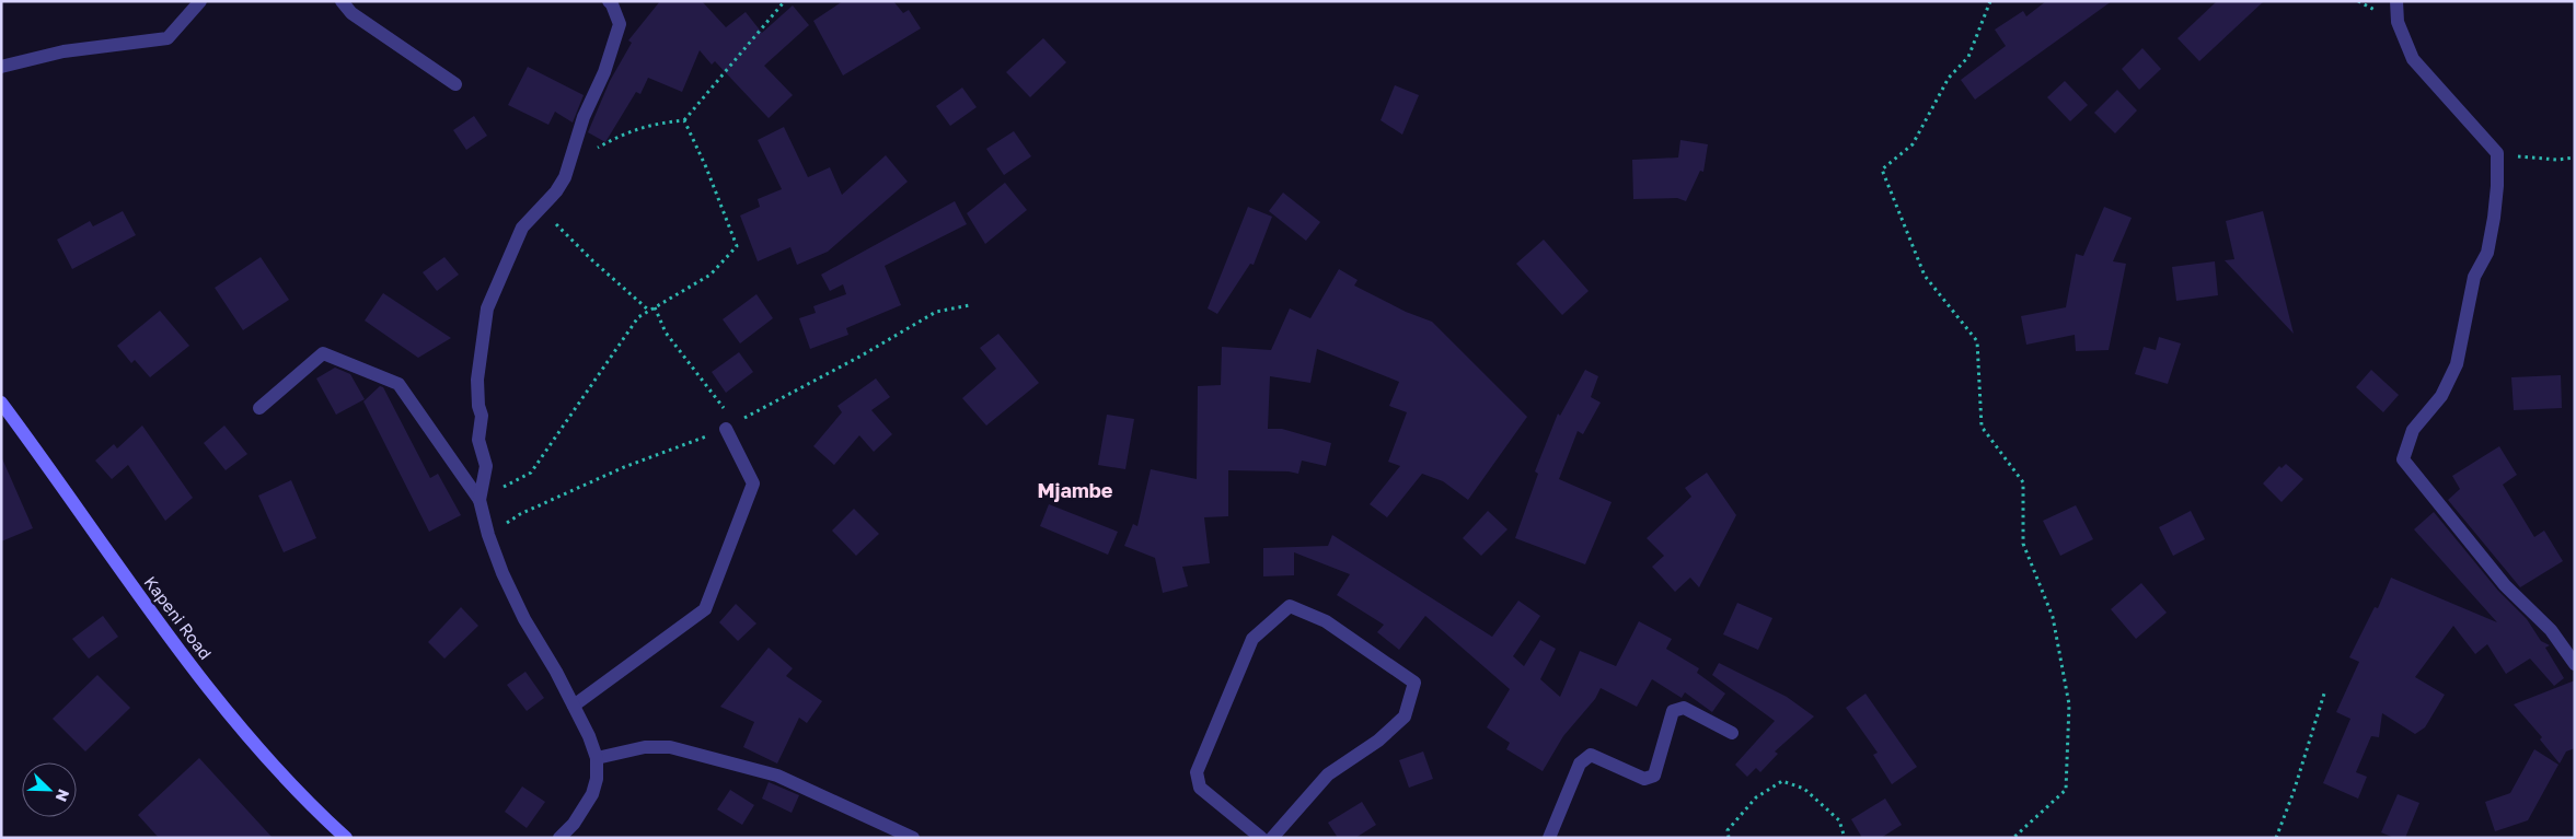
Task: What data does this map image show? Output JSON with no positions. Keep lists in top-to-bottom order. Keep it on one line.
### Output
{"streets":{"main road":["Kapeni Road"]},"districts":["Mjambe"],"north":"bottom right"}
